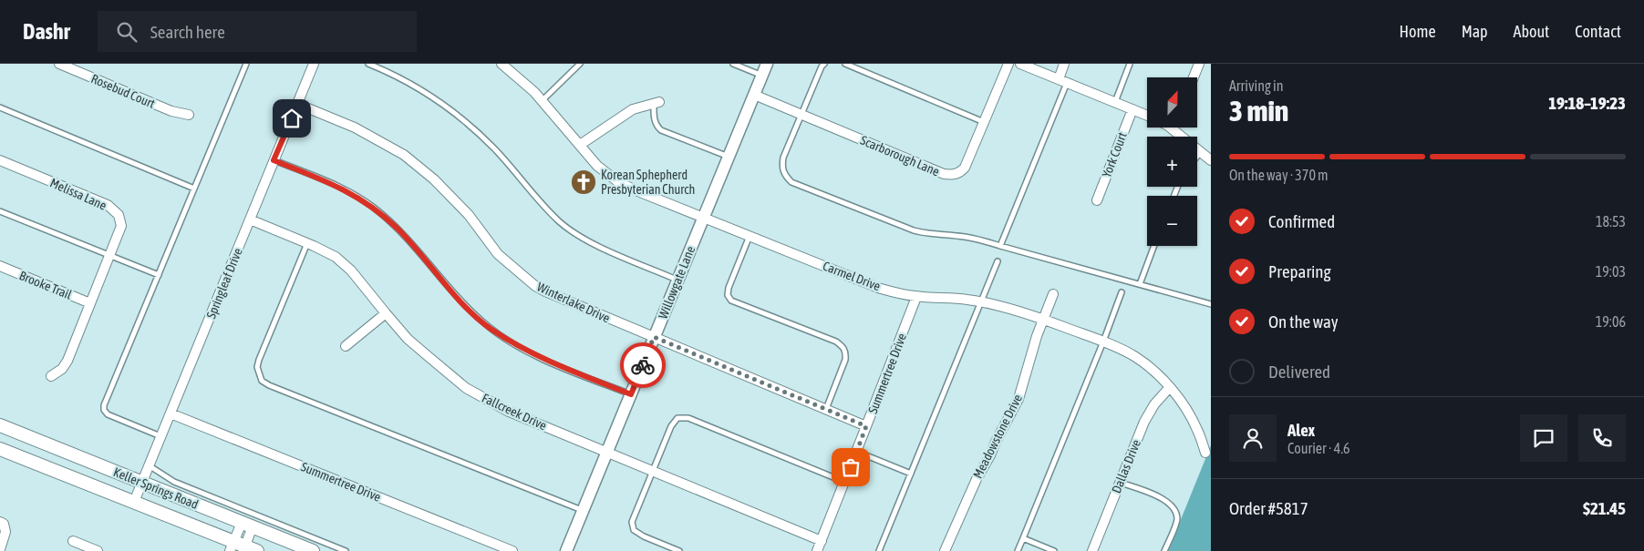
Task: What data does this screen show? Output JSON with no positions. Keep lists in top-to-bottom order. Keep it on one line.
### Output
{"streets":{"main road":["Keller Springs Road"],"street":["Rosebud Court","York Court","Scarborough Lane","Melissa Lane","Carmel Drive","Willowgate Lane","Springleaf Drive","Brooke Trail","Winterlake Drive","Summertree Drive","Fallcreek Drive","Meadowstone Drive","Dallas Drive"]},"crossings":[["Scarborough Lane","Willowgate Lane"],["Melissa Lane","Brooke Trail"],["Carmel Drive","Willowgate Lane"],["Carmel Drive","Summertree Drive"],["Carmel Drive","Meadowstone Drive"],["Carmel Drive","Dallas Drive"],["Willowgate Lane","Winterlake Drive"],["Willowgate Lane","Fallcreek Drive"],["Springleaf Drive","Winterlake Drive"],["Springleaf Drive","Summertree Drive"],["Springleaf Drive","Fallcreek Drive"],["Springleaf Drive","Keller Springs Road"],["Winterlake Drive","Summertree Drive"],["Summertree Drive","Fallcreek Drive"]],"places":{"church":["Korean Sphepherd Presbyterian Church"]},"north":"top","page":{"header":"Dashr","search":"Search here","nav":["Home","Map","About","Contact"],"heading":["3 min","Arriving in","19:18–19:23"],"panel":["Alex","Courier · 4.6","Order #5817","$21.45"],"map_buttons":["+","−"],"bar":"On the way · 370 m","list":[["Confirmed","18:53"],["Preparing","19:03"],["On the way","19:06"],"Delivered"]}}
